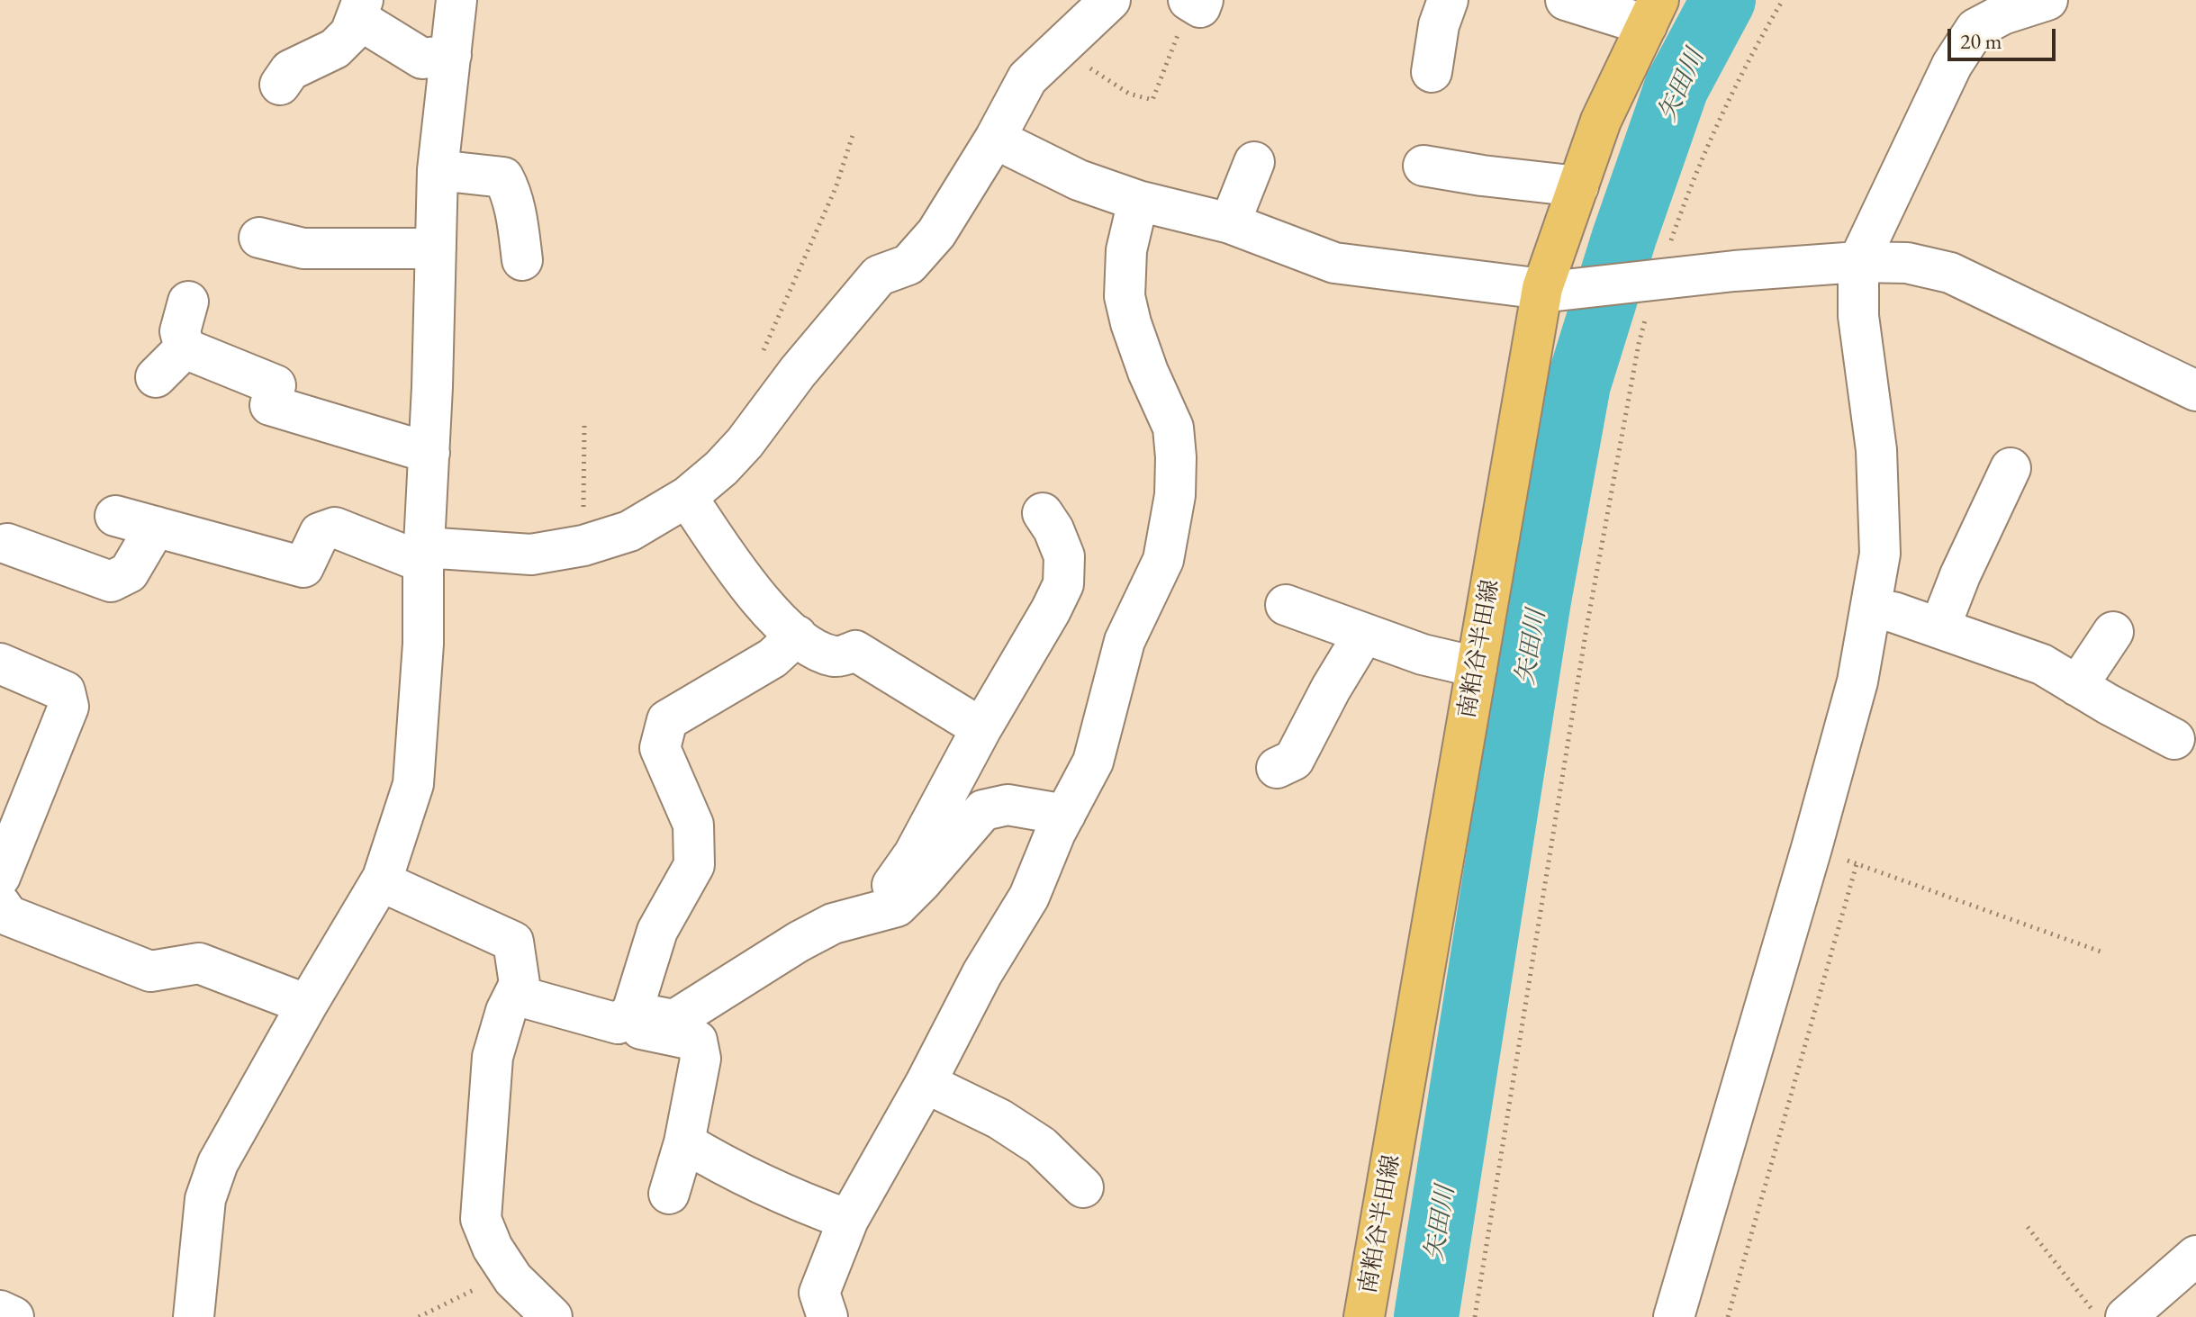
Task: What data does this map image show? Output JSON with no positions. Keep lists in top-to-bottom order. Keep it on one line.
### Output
{"streets":{"main road":["南粕谷半田線"]},"water":["矢田川"],"scale_bar":"20 m"}
